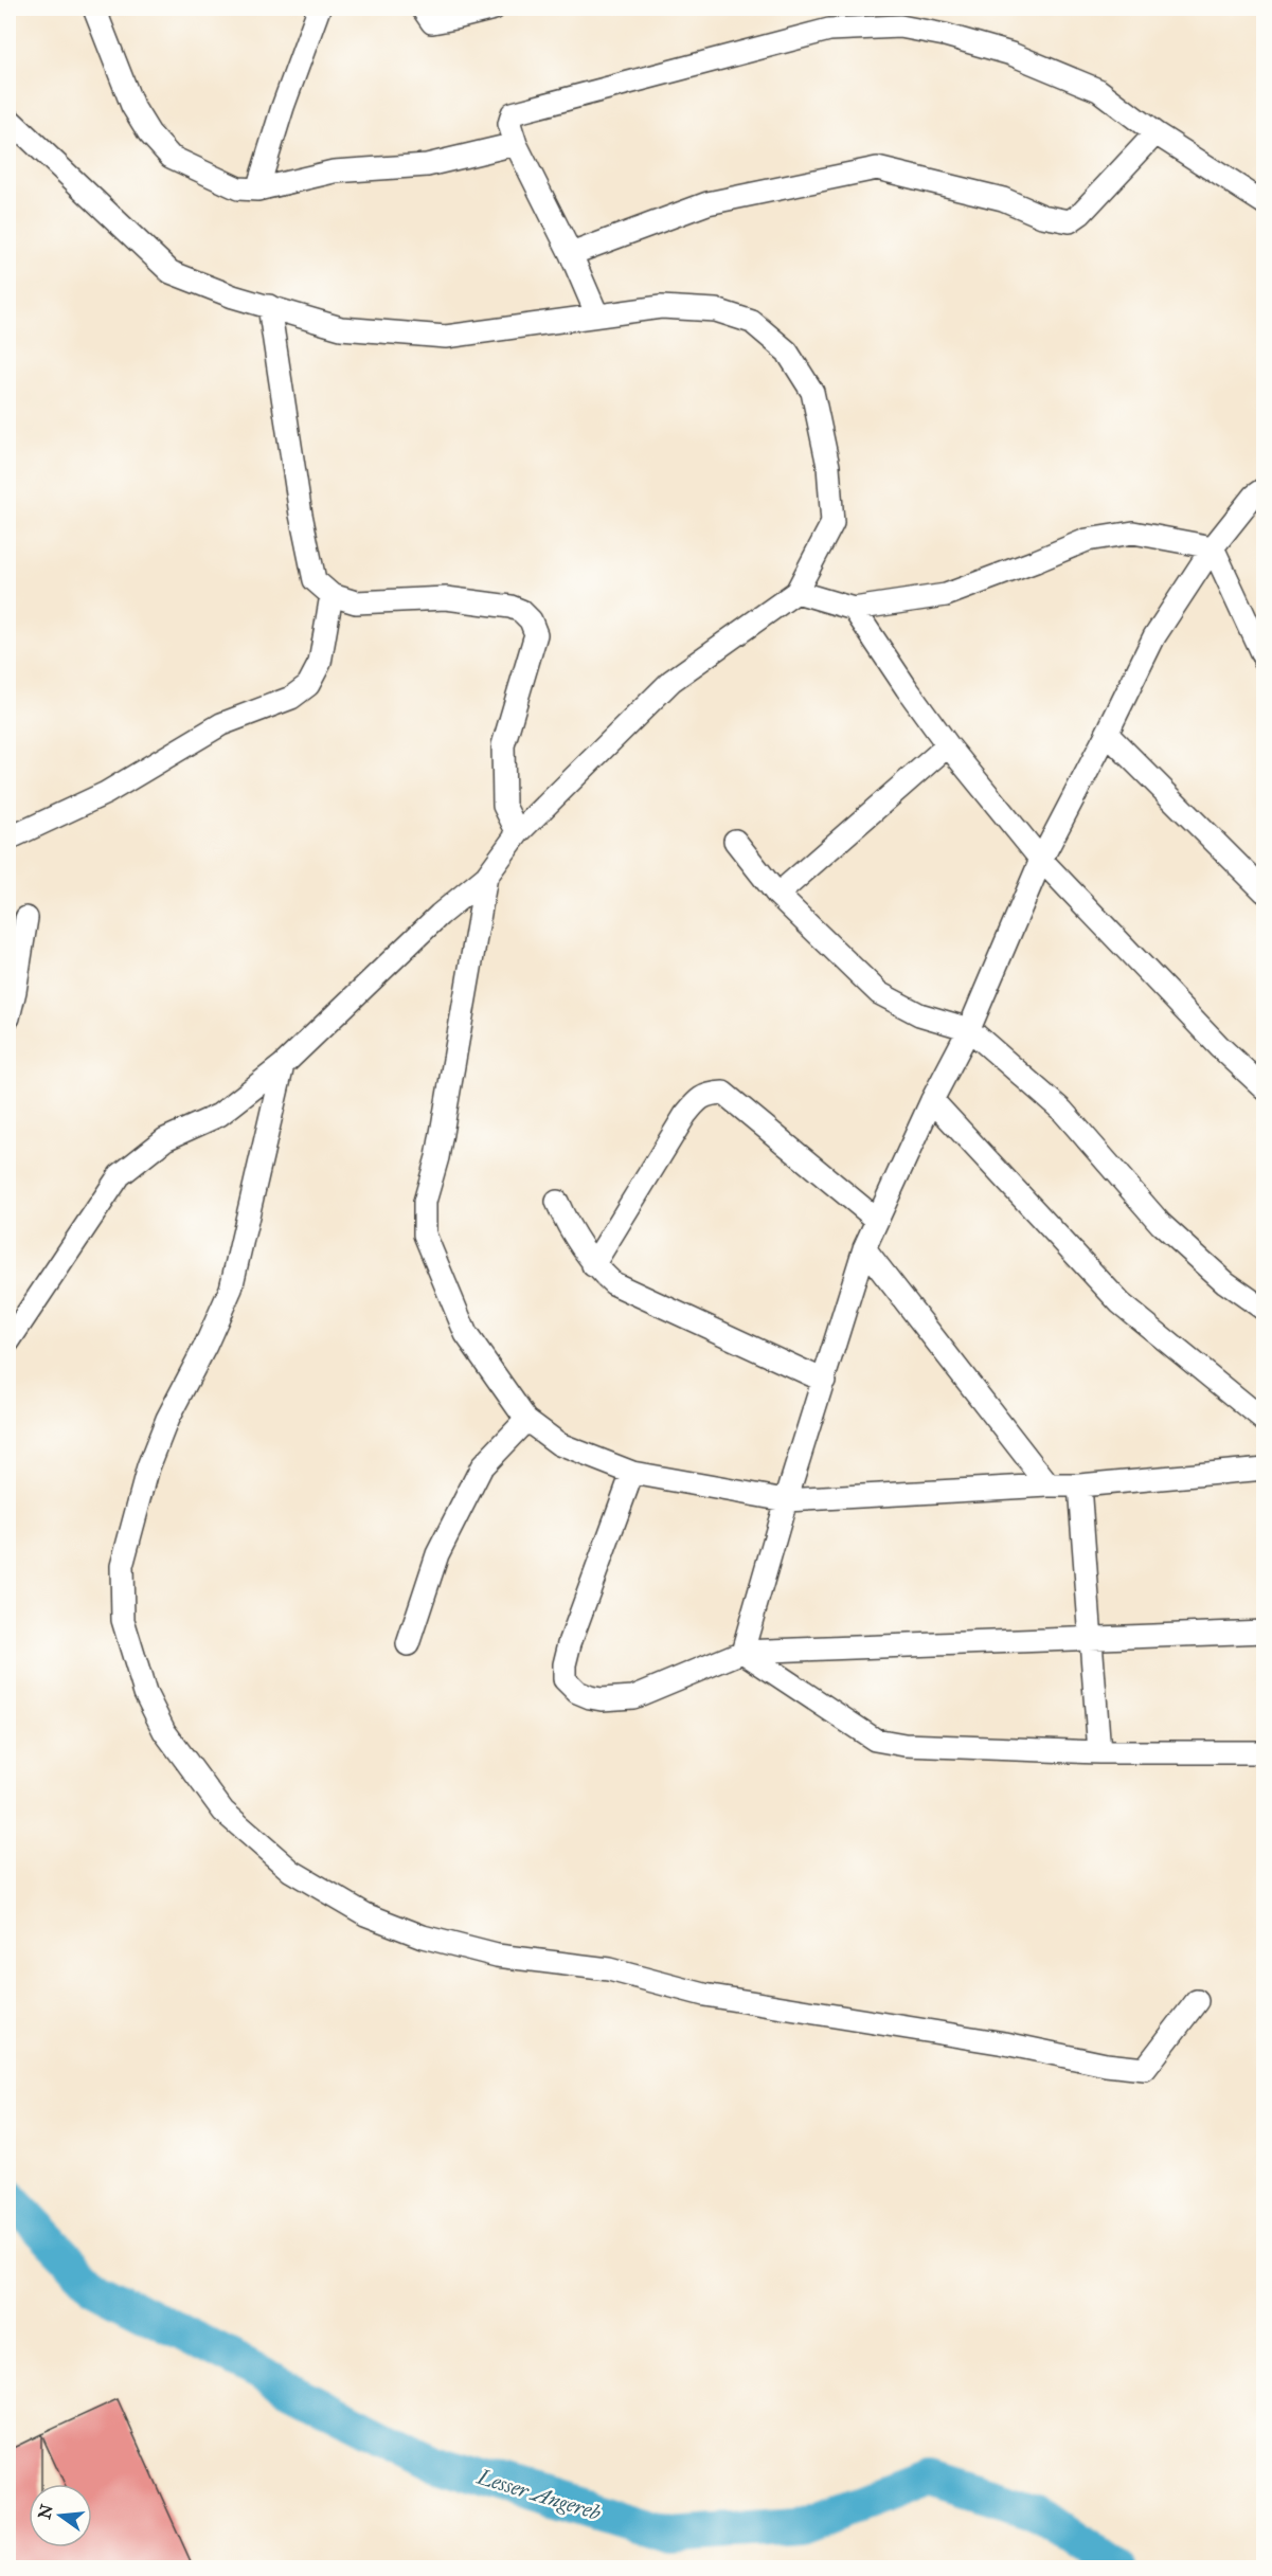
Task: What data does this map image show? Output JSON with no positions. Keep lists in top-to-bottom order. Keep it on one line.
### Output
{"water":["Lesser Angereb"],"north":"left"}
